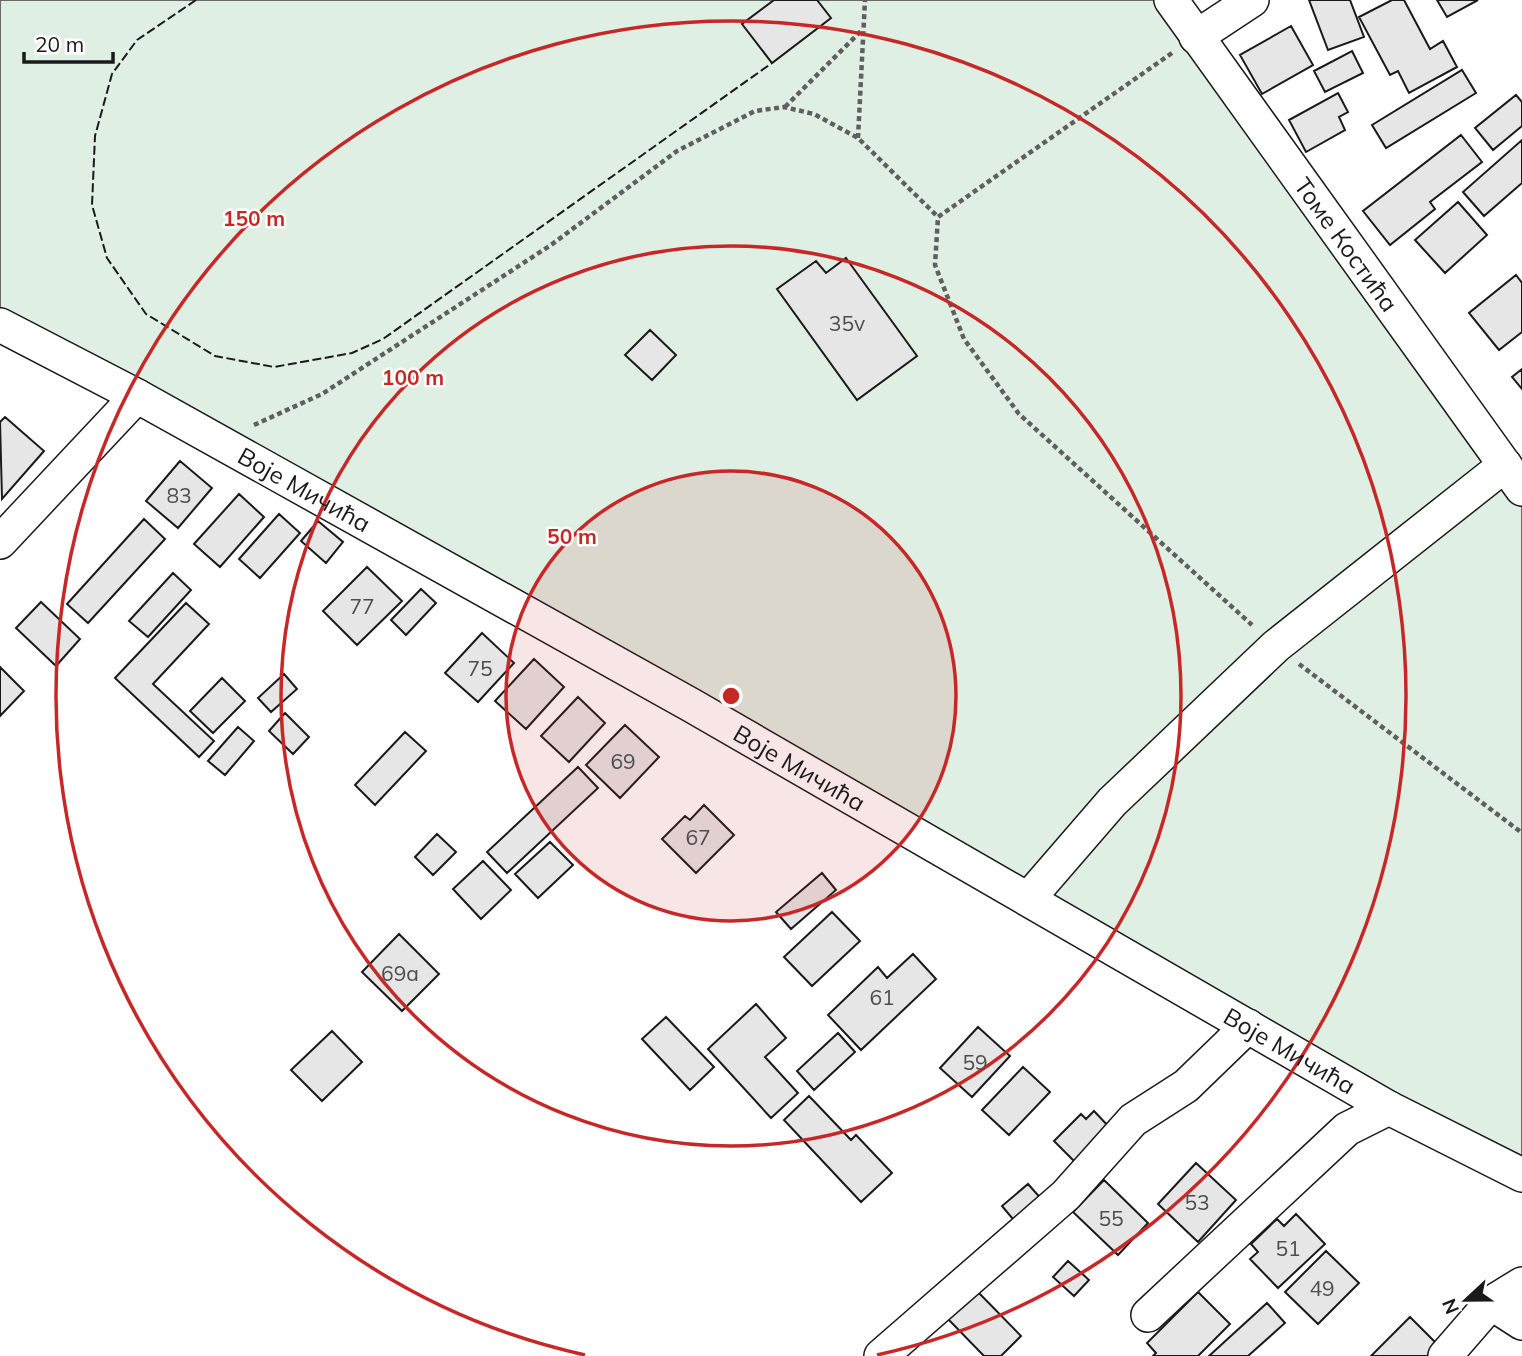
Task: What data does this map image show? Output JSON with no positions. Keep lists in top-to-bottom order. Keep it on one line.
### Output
{"streets":{"street":["Томе Костића","Воје Мичића"]},"house_numbers":["35v","83","77","75","69","67","69a","61","59","53","55","51","49"],"scale_bar":"20 m","north":"left","rings":["150 m","100 m","50 m"]}
